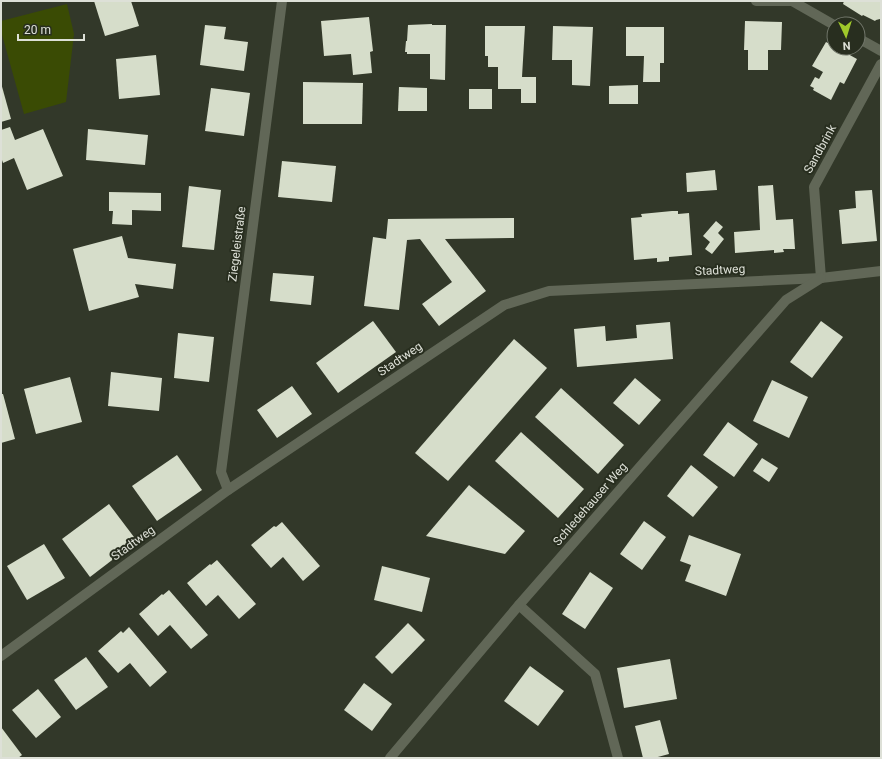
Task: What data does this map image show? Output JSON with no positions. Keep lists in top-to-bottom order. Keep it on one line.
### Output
{"streets":{"street":["Sandbrink","Ziegeleistraße","Stadtweg","Schledehauser Weg"]},"crossings":[["Sandbrink","Stadtweg"],["Sandbrink","Schledehauser Weg"],["Ziegeleistraße","Stadtweg"],["Stadtweg","Schledehauser Weg"]],"scale_bar":"20 m","north":"bottom"}
